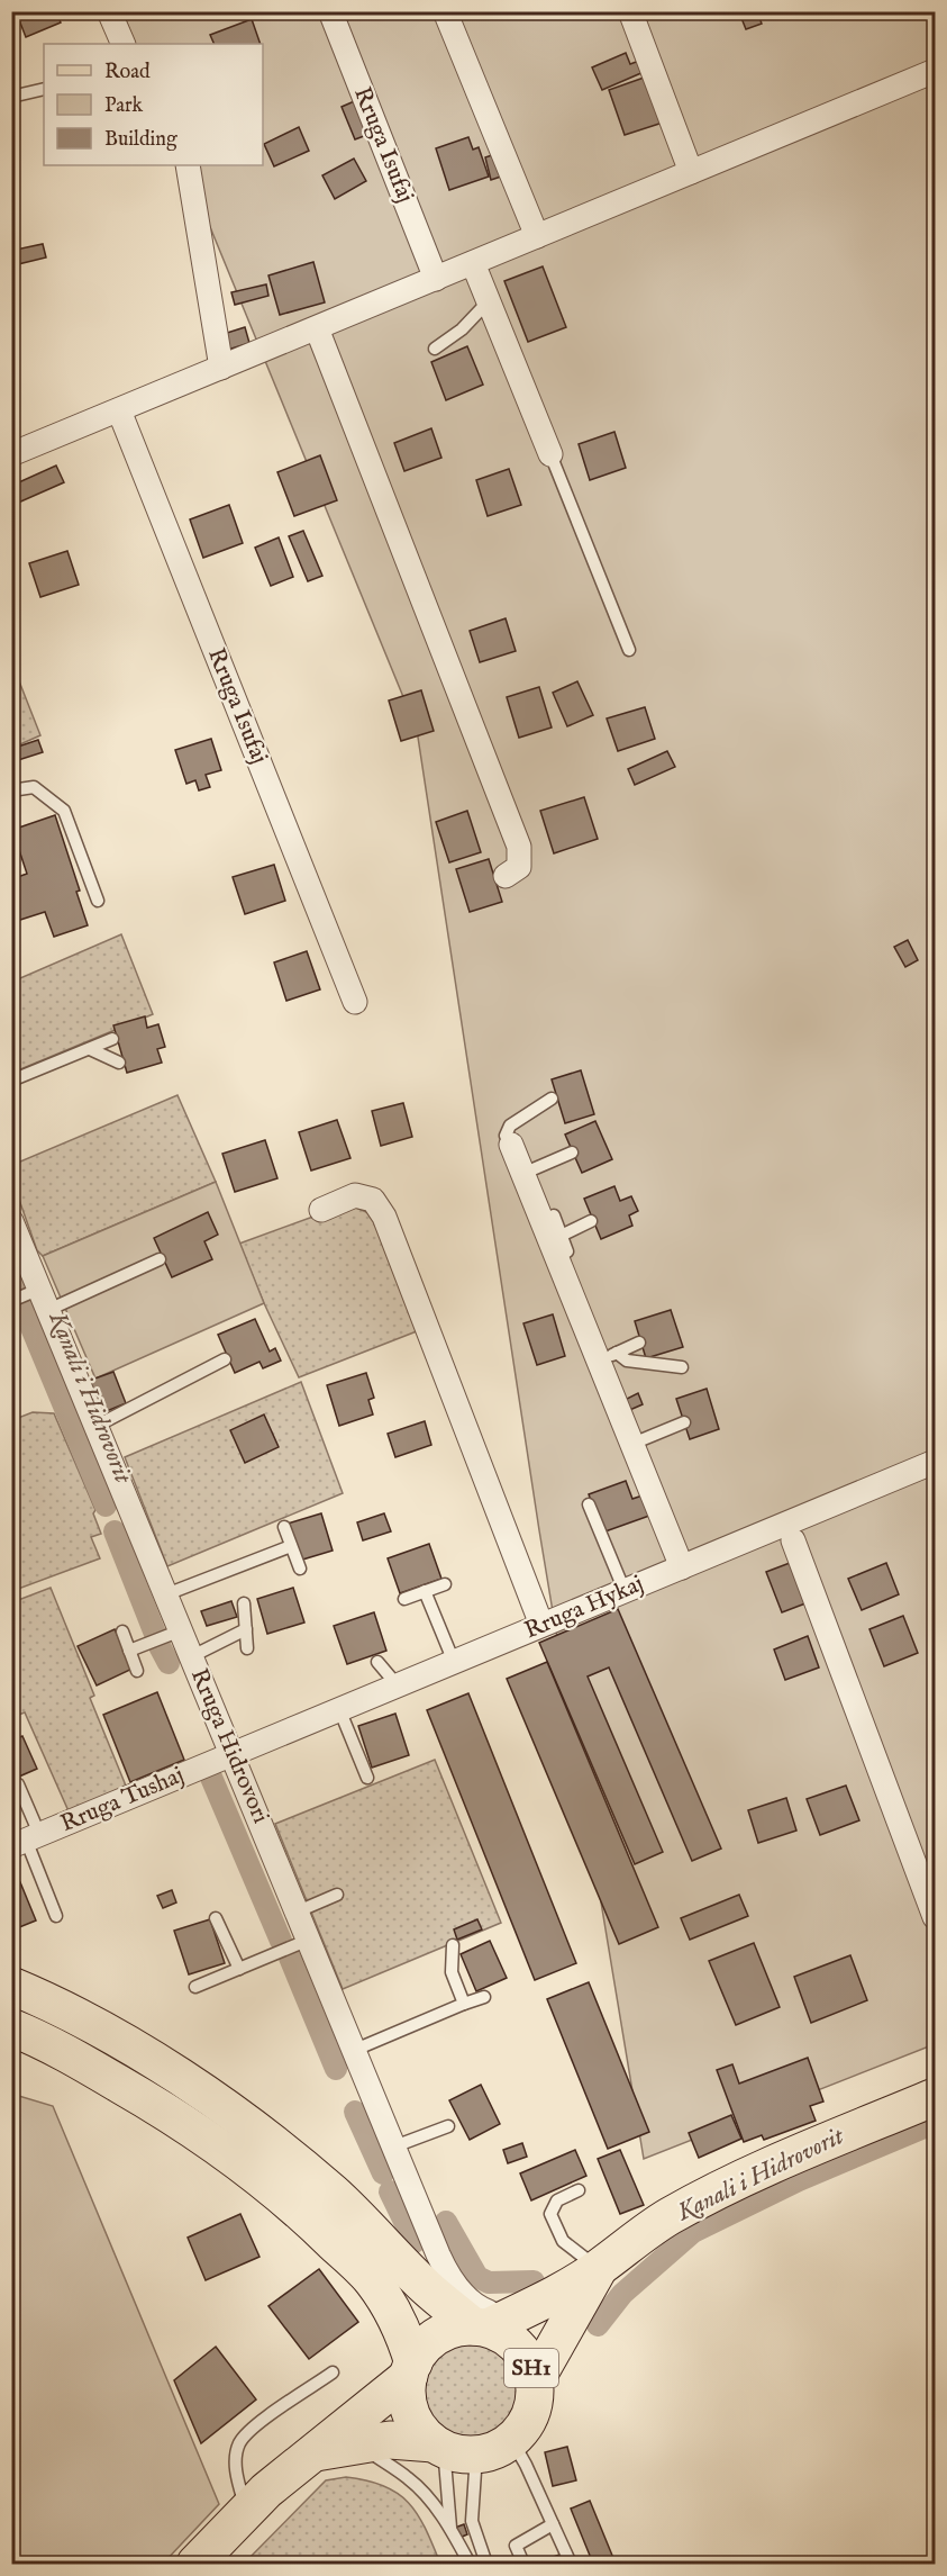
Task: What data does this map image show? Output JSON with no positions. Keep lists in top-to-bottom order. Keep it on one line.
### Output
{"streets":{"main road":["SH1"],"street":["Rruga Isufaj","Rruga Hykaj","Rruga Hidrovori","Rruga Tushaj"]},"crossings":[["Rruga Hykaj","Rruga Hidrovori"],["Rruga Hykaj","Rruga Tushaj"],["Rruga Hidrovori","Rruga Tushaj"],["Rruga Hidrovori","SH1"]],"water":["Kanali i Hidrovorit"],"legend":["Road","Park","Building"]}
